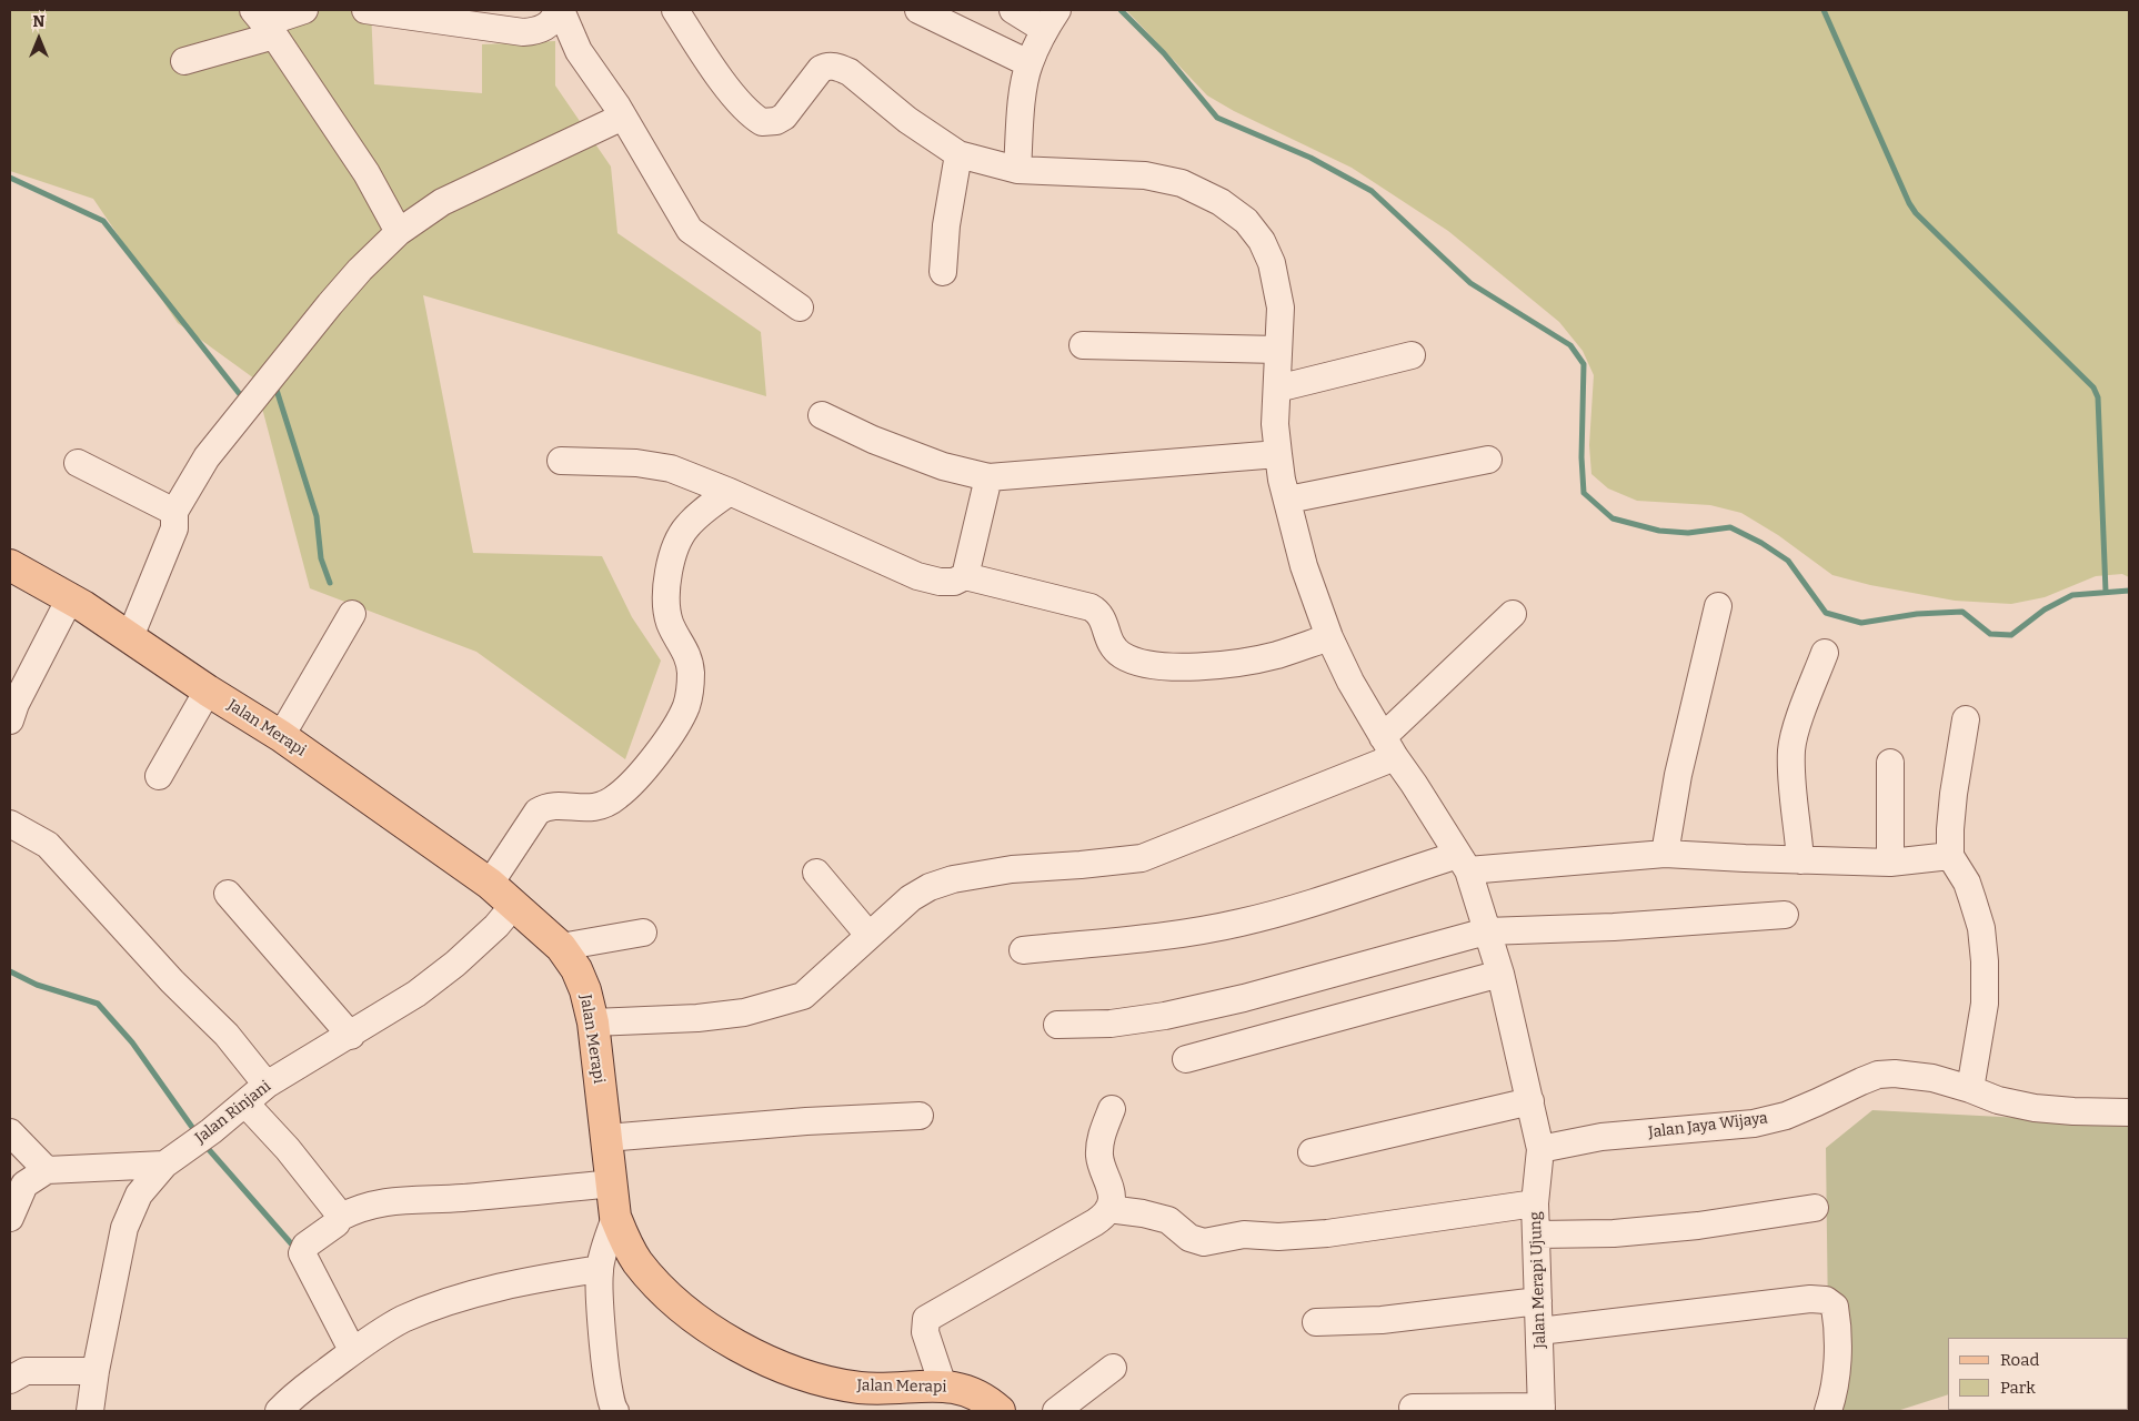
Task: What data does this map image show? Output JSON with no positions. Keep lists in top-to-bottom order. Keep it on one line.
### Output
{"streets":{"main road":["Jalan Merapi"],"street":["Jalan Rinjani","Jalan Jaya Wijaya","Jalan Merapi Ujung"]},"crossings":[["Jalan Merapi","Jalan Rinjani"],["Jalan Jaya Wijaya","Jalan Merapi Ujung"]],"legend":["Road","Park"],"north":"top"}
